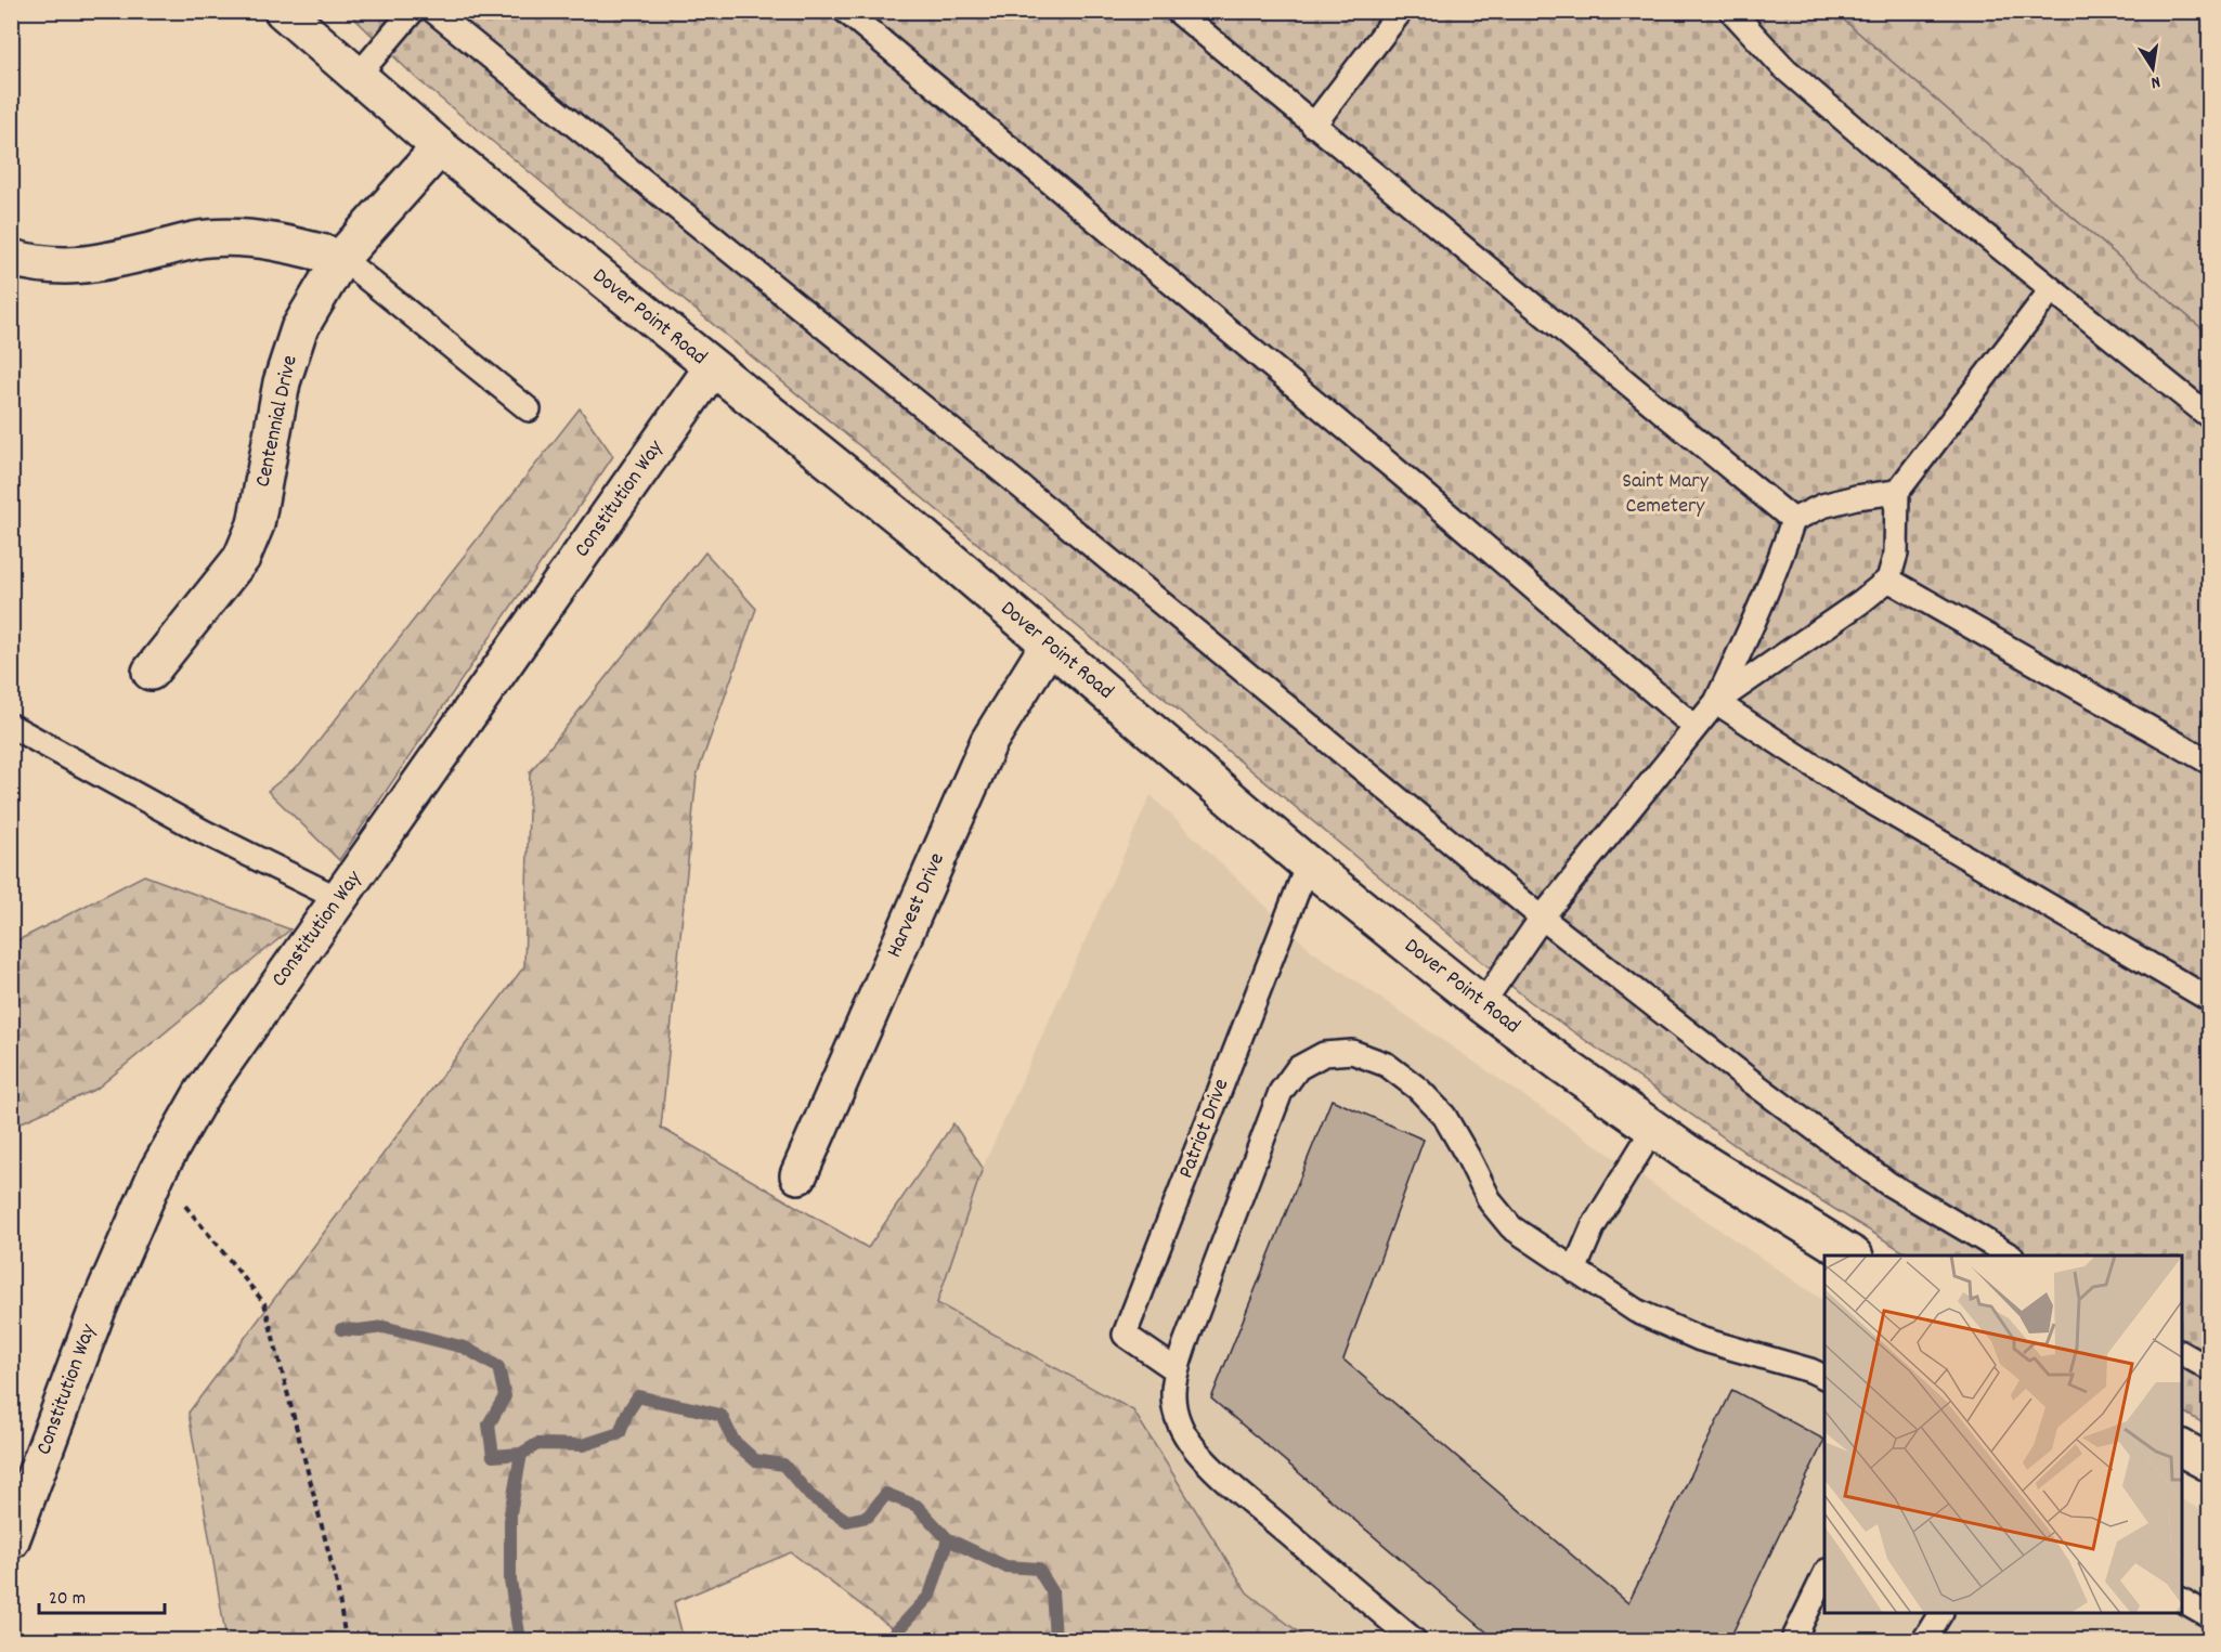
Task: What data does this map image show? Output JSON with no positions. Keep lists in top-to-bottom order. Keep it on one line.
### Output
{"streets":{"street":["Dover Point Road","Centennial Drive","Constitution Way","Harvest Drive"],"lane":["Patriot Drive"]},"crossings":[["Dover Point Road","Centennial Drive"],["Dover Point Road","Constitution Way"],["Dover Point Road","Harvest Drive"],["Dover Point Road","Patriot Drive"]],"parks":["Saint Mary Cemetery"],"scale_bar":"20 m","north":"bottom"}
